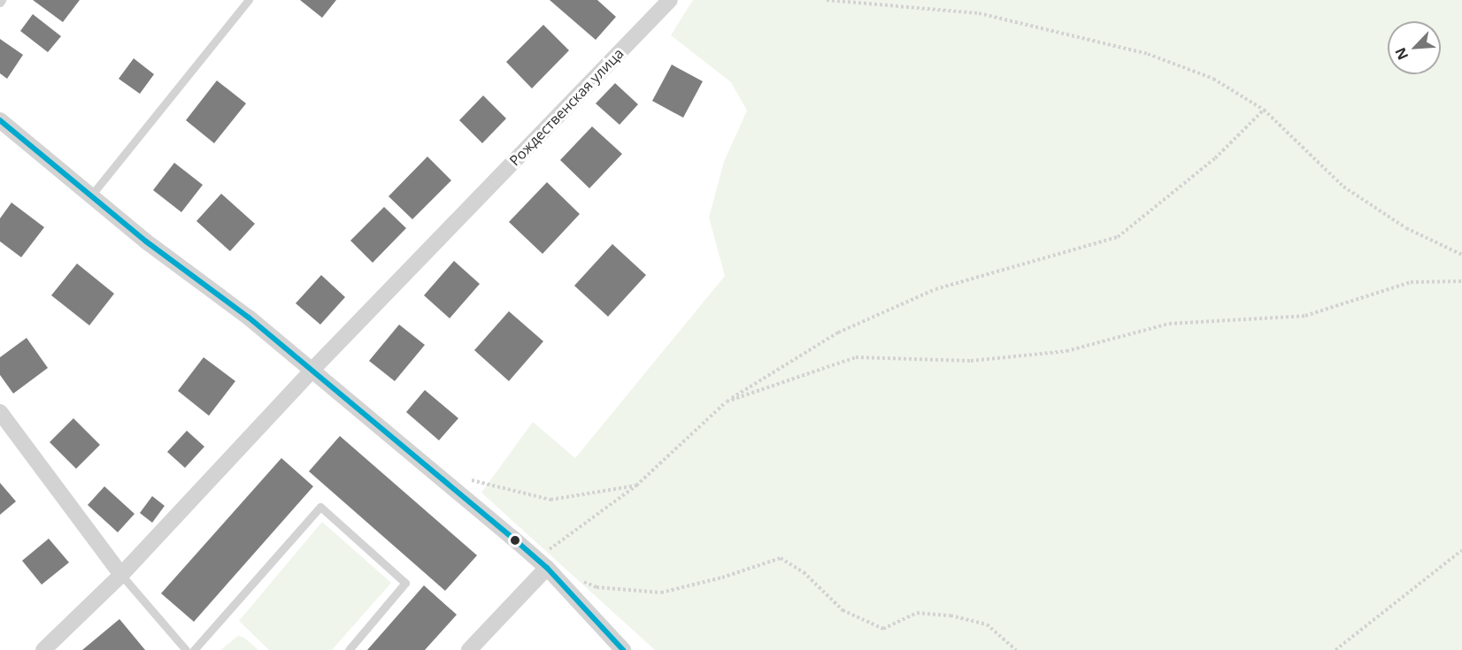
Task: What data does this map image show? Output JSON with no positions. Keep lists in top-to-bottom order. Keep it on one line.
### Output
{"streets":{"street":["Рождественская улица"]},"north":"bottom left"}
